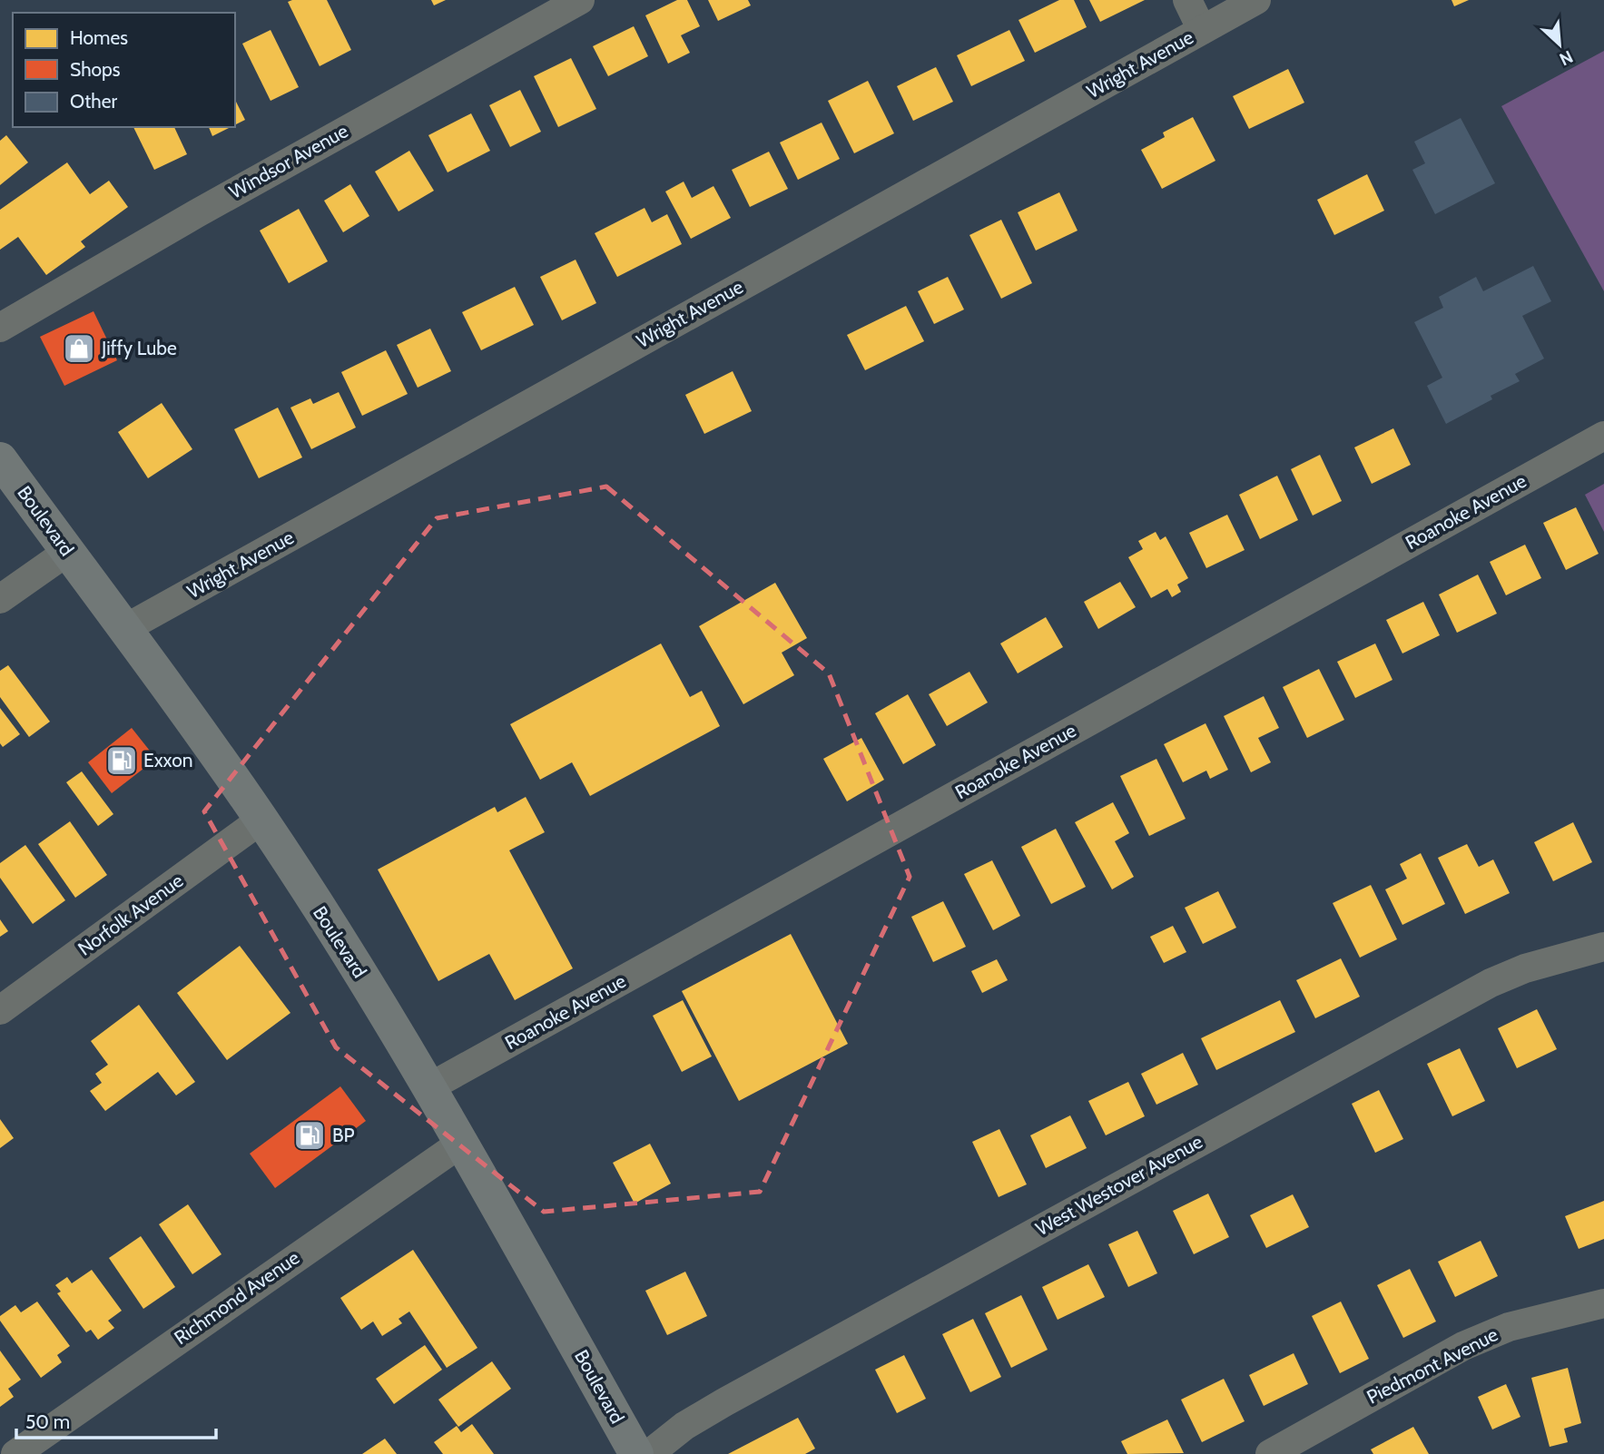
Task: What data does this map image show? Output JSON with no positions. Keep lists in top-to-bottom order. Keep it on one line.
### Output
{"streets":{"main road":["Boulevard"],"street":["Wright Avenue","Windsor Avenue","Roanoke Avenue","Norfolk Avenue","West Westover Avenue","Richmond Avenue","Piedmont Avenue"]},"crossings":[["Wright Avenue","Boulevard"],["Roanoke Avenue","Boulevard"],["Boulevard","Norfolk Avenue"],["Boulevard","Richmond Avenue"]],"places":{"shop":["Jiffy Lube"],"fuel station":["Exxon","BP"]},"legend":["Homes","Shops","Other"],"scale_bar":"50 m","north":"bottom right"}
